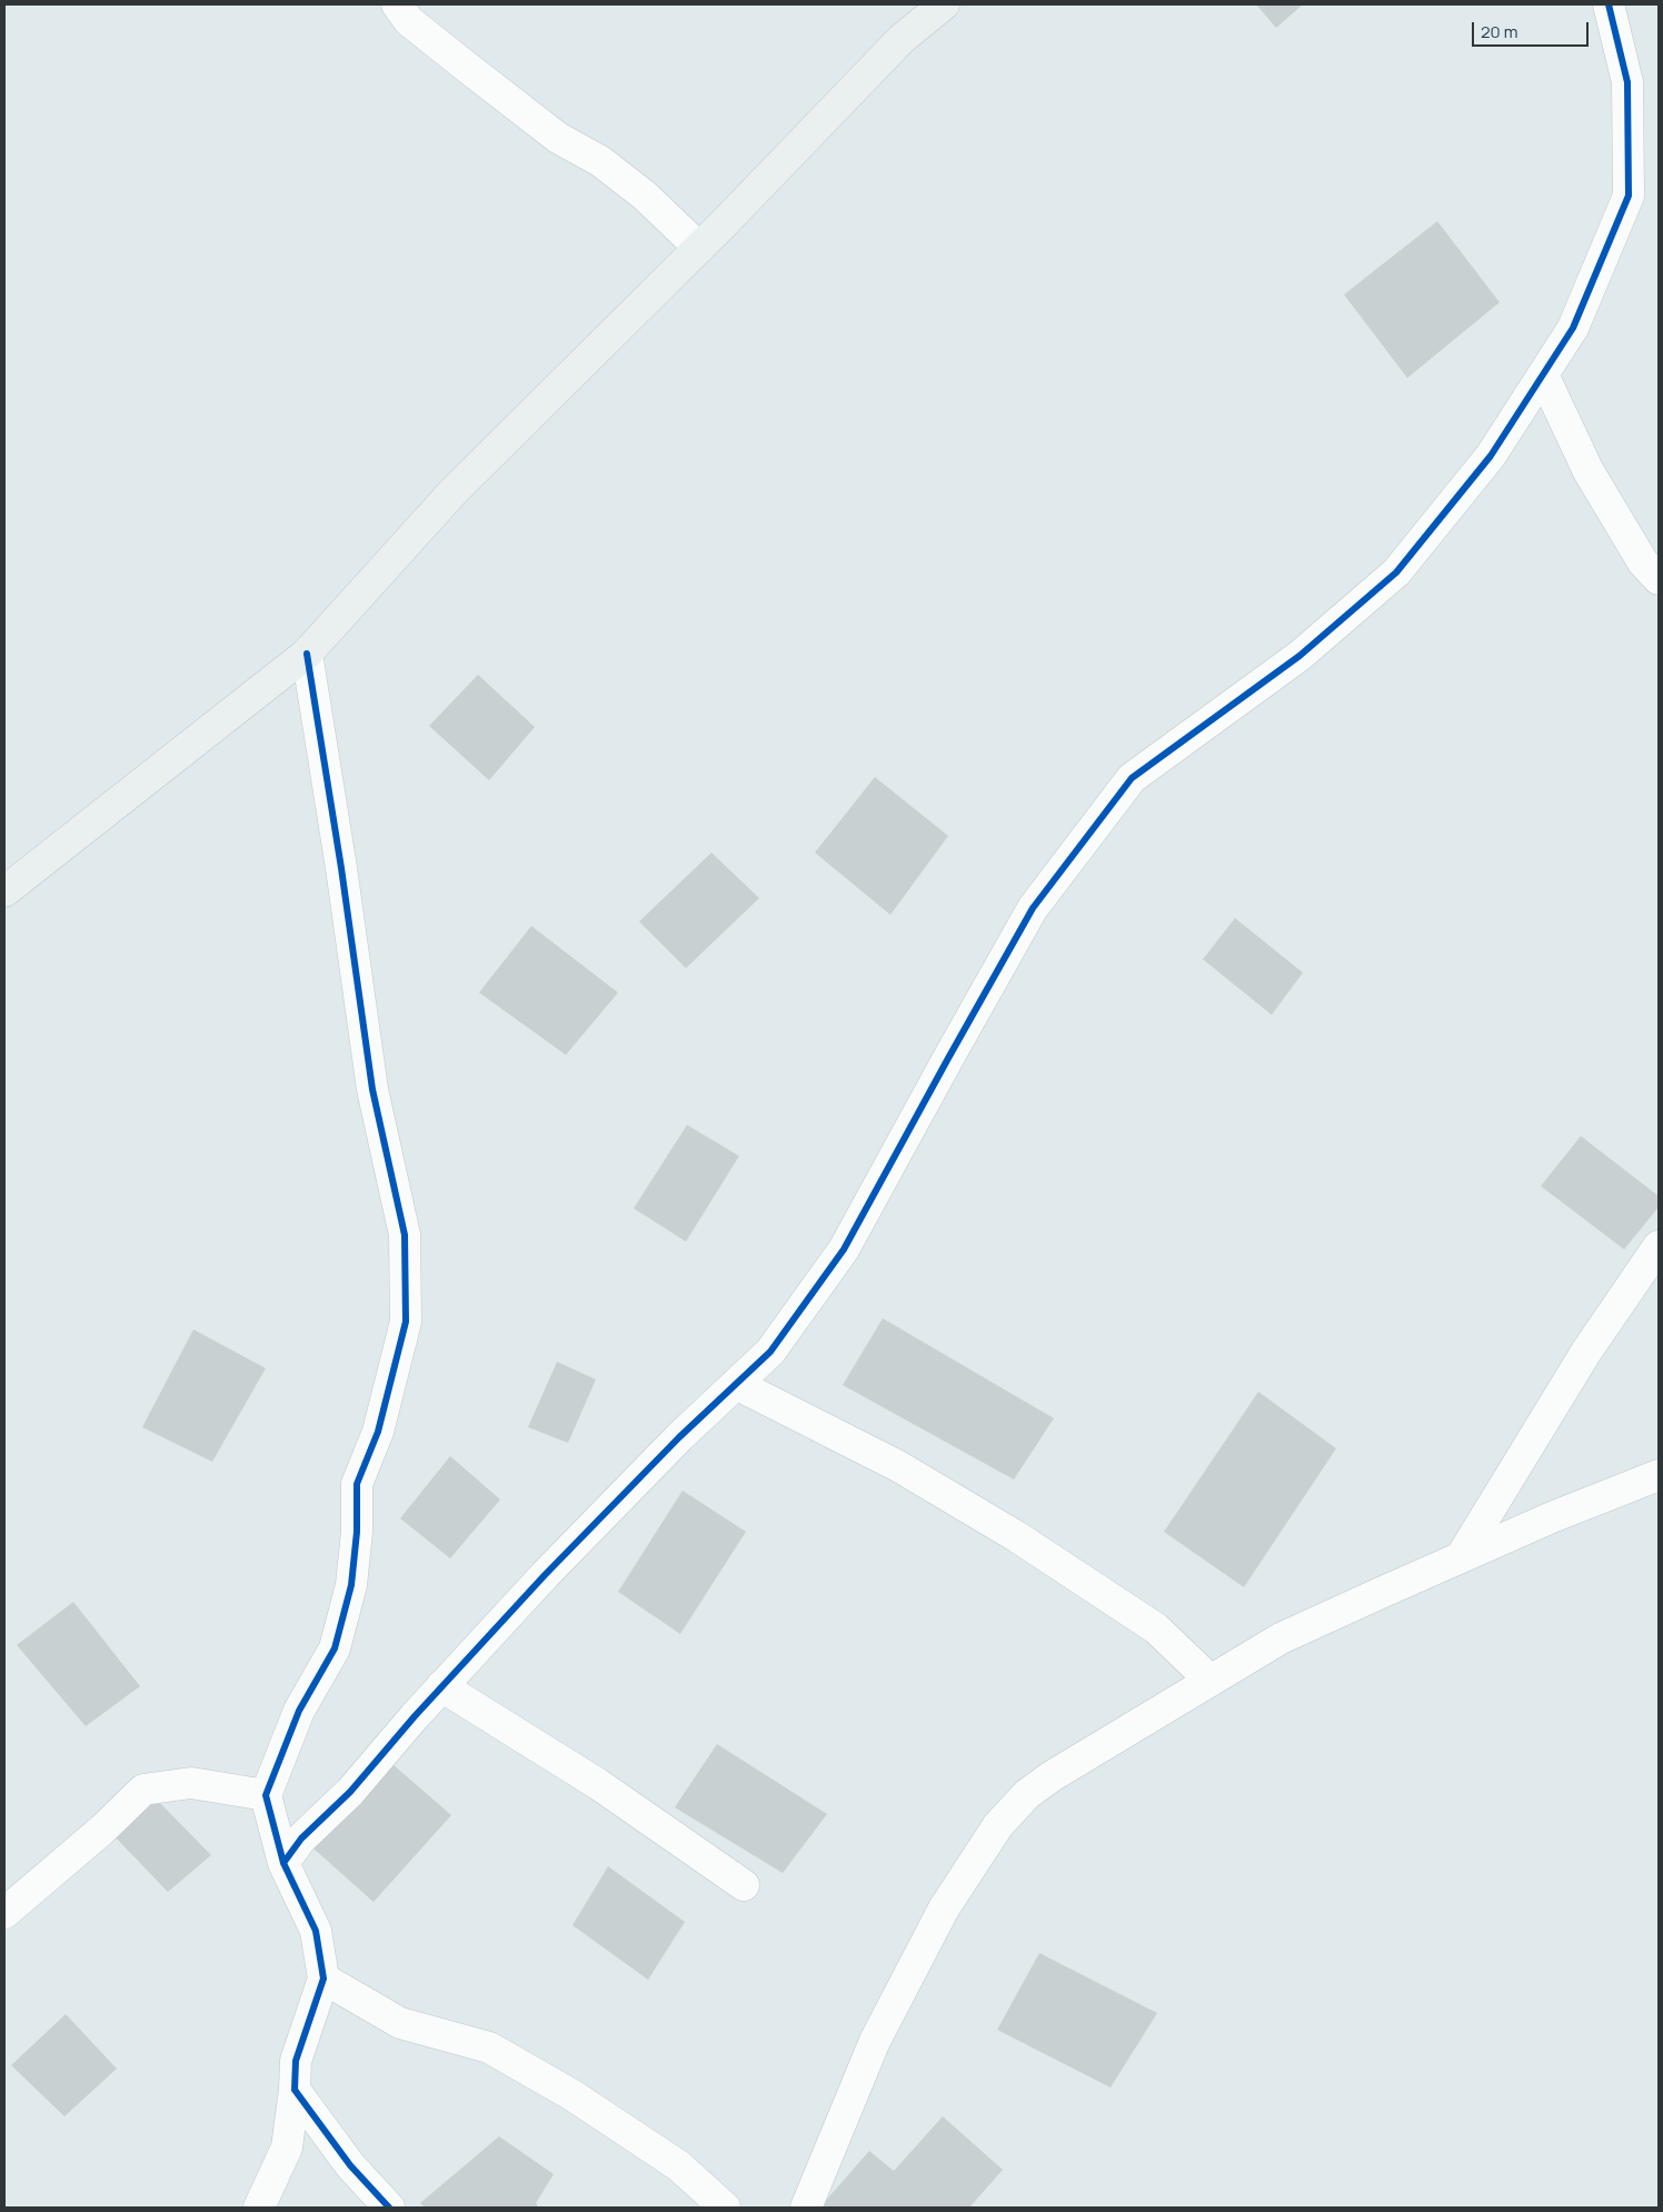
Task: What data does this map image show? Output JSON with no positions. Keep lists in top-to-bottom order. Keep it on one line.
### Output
{"scale_bar":"20 m"}
